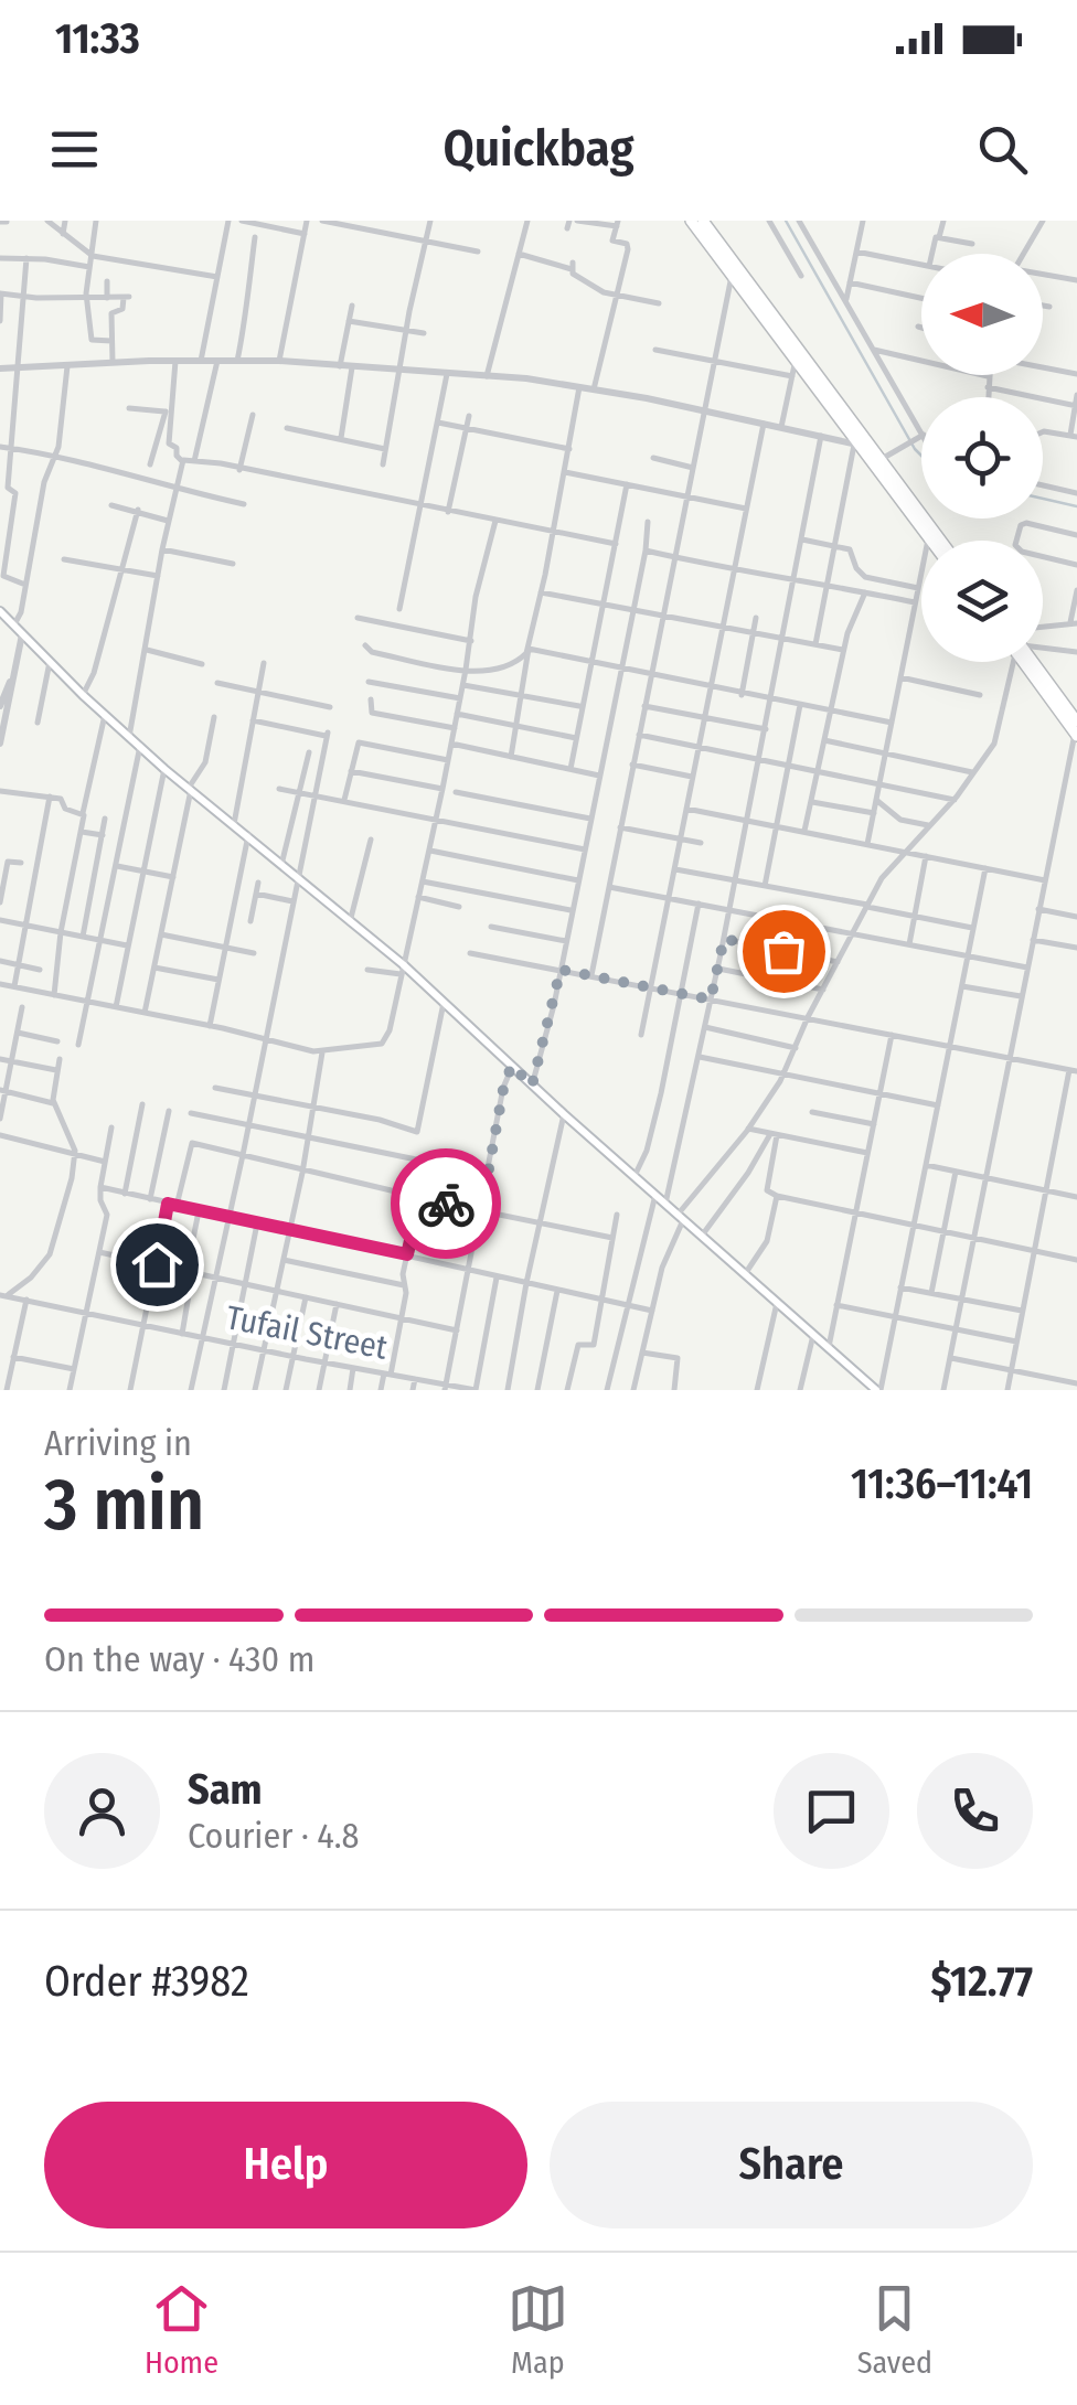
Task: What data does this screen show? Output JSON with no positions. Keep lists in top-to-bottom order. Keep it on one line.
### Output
{"streets":{"street":["Tufail Street"]},"north":"left","page":{"status":"11:33","header":"Quickbag","heading":["3 min","Arriving in","11:36–11:41"],"panel":["Sam","Courier · 4.8","Order #3982","$12.77"],"bar":"On the way · 430 m","buttons":["Help","Share"],"tabs":["Home","Map","Saved"]}}
